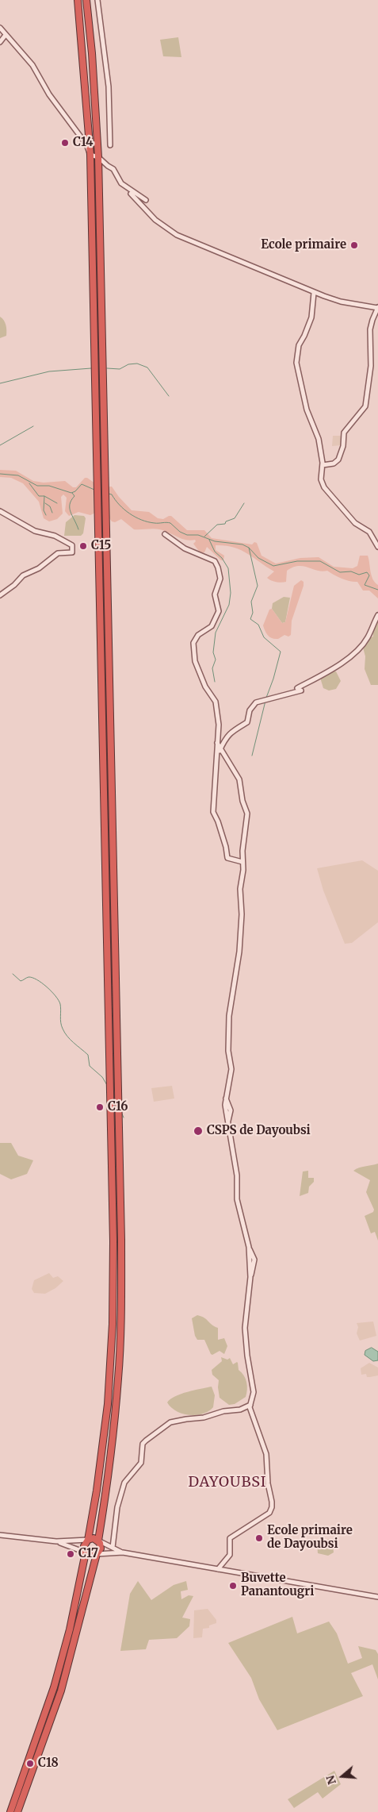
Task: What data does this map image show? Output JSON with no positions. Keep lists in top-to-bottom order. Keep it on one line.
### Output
{"districts":["DAYOUBSI"],"places":["C14","Ecole primaire","C15","C16","CSPS de Dayoubsi","Ecole primaire de Dayoubsi","C17","Buvette Panantougri","C18"],"north":"left"}
